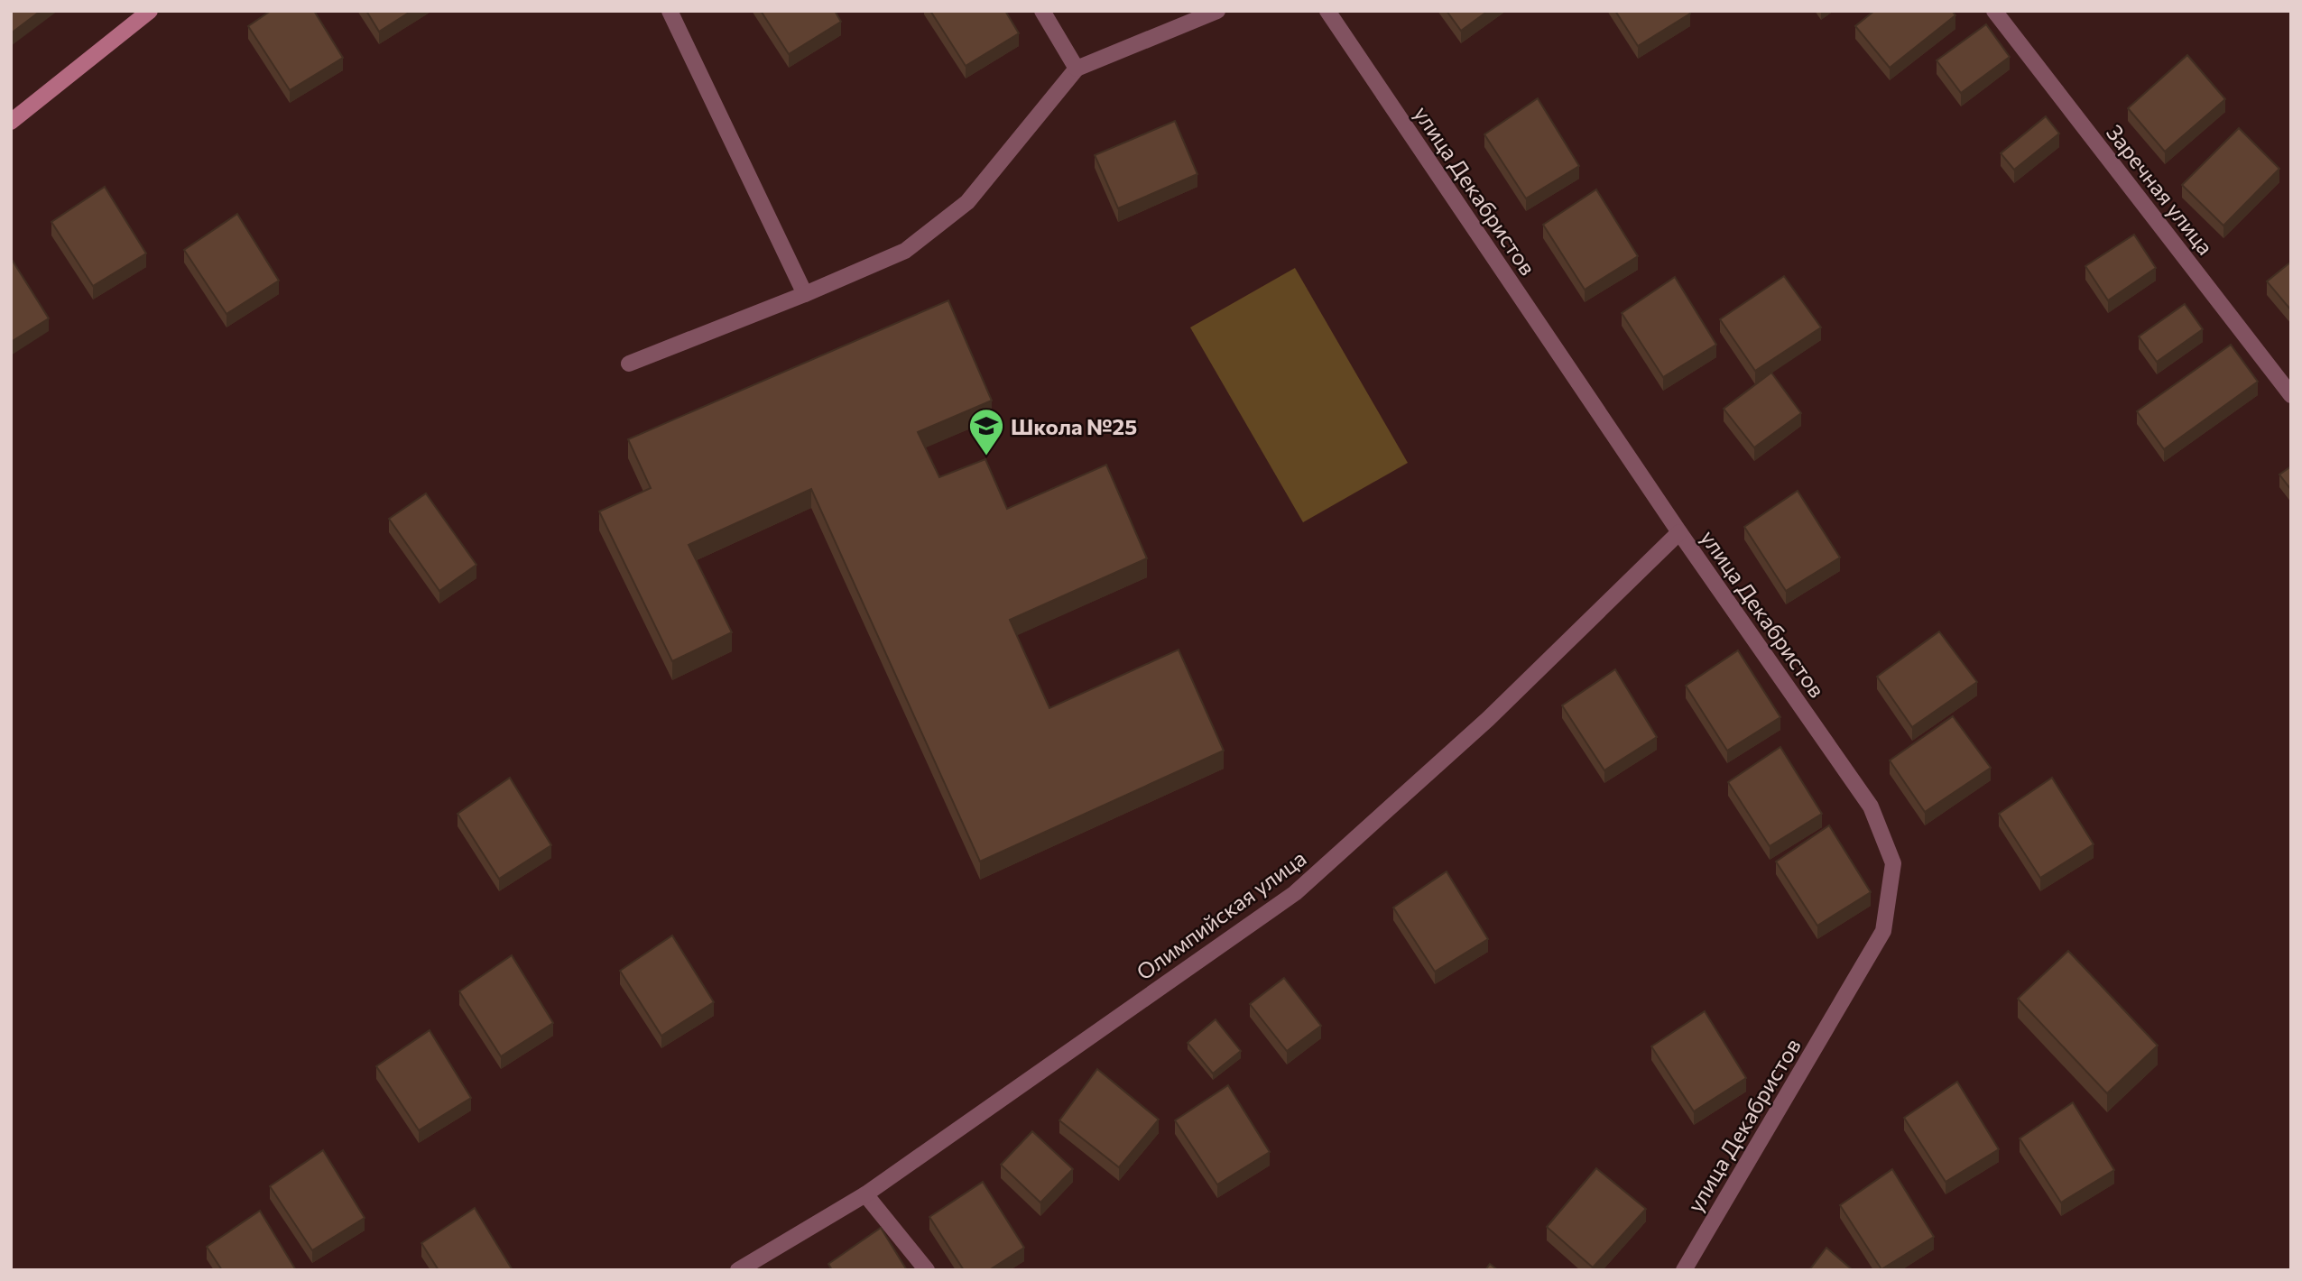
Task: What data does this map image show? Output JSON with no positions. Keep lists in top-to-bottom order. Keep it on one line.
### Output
{"streets":{"street":["Заречная улица","улица Декабристов","Олимпийская улица"]},"crossings":[["улица Декабристов","Олимпийская улица"]],"places":{"school or university":["Школа №25"]}}
